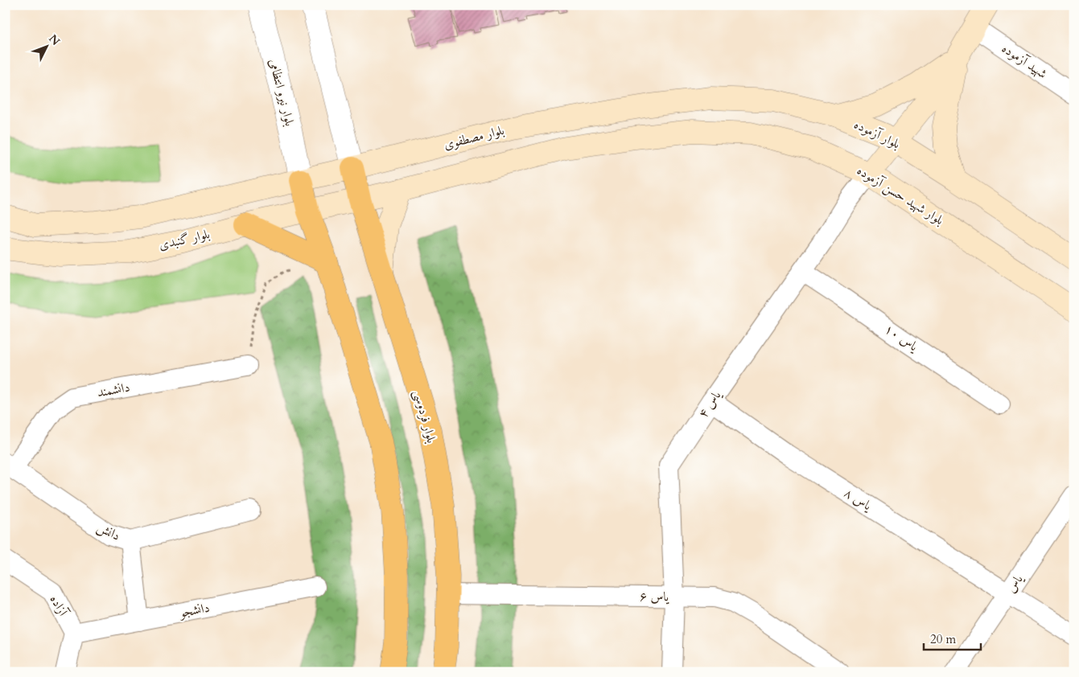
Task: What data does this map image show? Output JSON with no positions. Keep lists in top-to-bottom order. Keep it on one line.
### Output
{"streets":{"main road":["بلوار آزموده","بلوار مصطفوی","بلوار شهید حسن آزموده","بلوار گنبدی","بلوار فردوسی"],"street":["شهید آزموده","بلوار نیرو انتظامی","یاس ۱۰","دانشمند","یاس ۴","یاس ۸","دانش","یاس","یاس ۶","آزاده","دانشجو"]},"crossings":[["بلوار نیرو انتظامی","بلوار مصطفوی"],["بلوار آزموده","بلوار مصطفوی"],["بلوار مصطفوی","بلوار فردوسی"],["بلوار شهید حسن آزموده","یاس ۴"],["بلوار گنبدی","بلوار فردوسی"],["یاس ۱۰","یاس ۴"],["دانشمند","دانش"],["یاس ۴","یاس ۸"],["یاس ۴","یاس ۶"],["بلوار فردوسی","یاس ۶"],["یاس ۸","یاس"],["آزاده","دانشجو"]],"scale_bar":"20 m","north":"top right"}
